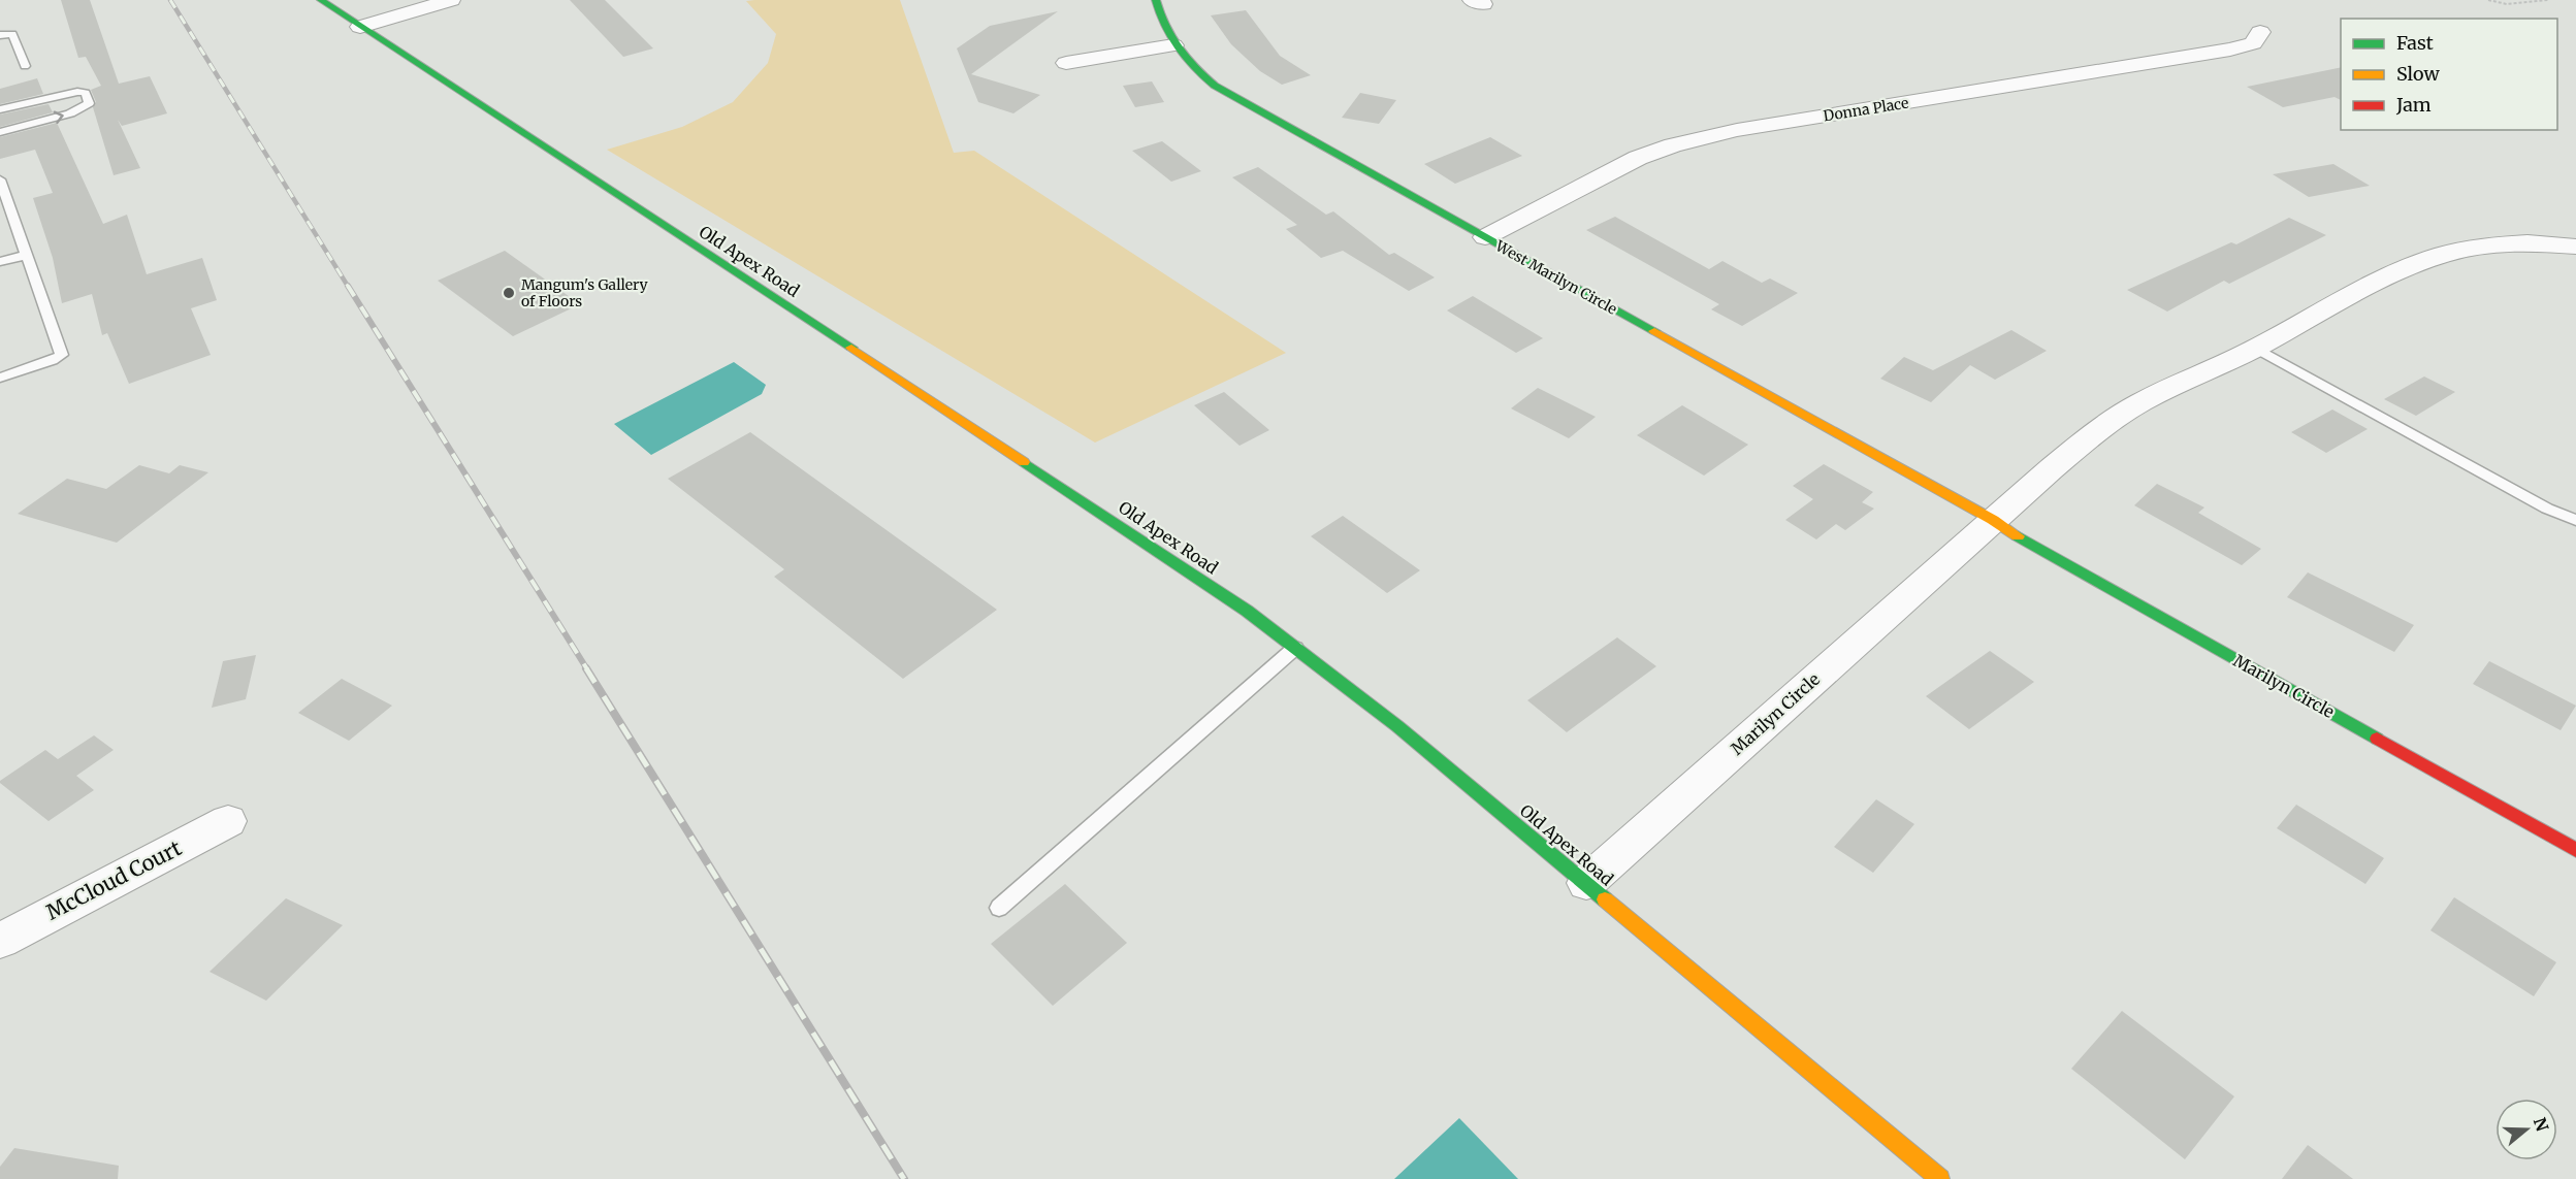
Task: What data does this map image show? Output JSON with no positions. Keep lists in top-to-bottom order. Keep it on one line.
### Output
{"streets":{"main road":["Old Apex Road","West Marilyn Circle","Marilyn Circle"],"street":["Donna Place","McCloud Court"]},"crossings":[["Donna Place","West Marilyn Circle"],["Old Apex Road","Marilyn Circle"],["West Marilyn Circle","Marilyn Circle"]],"places":["Mangum's Gallery of Floors"],"legend":["Fast","Slow","Jam"],"north":"right"}
